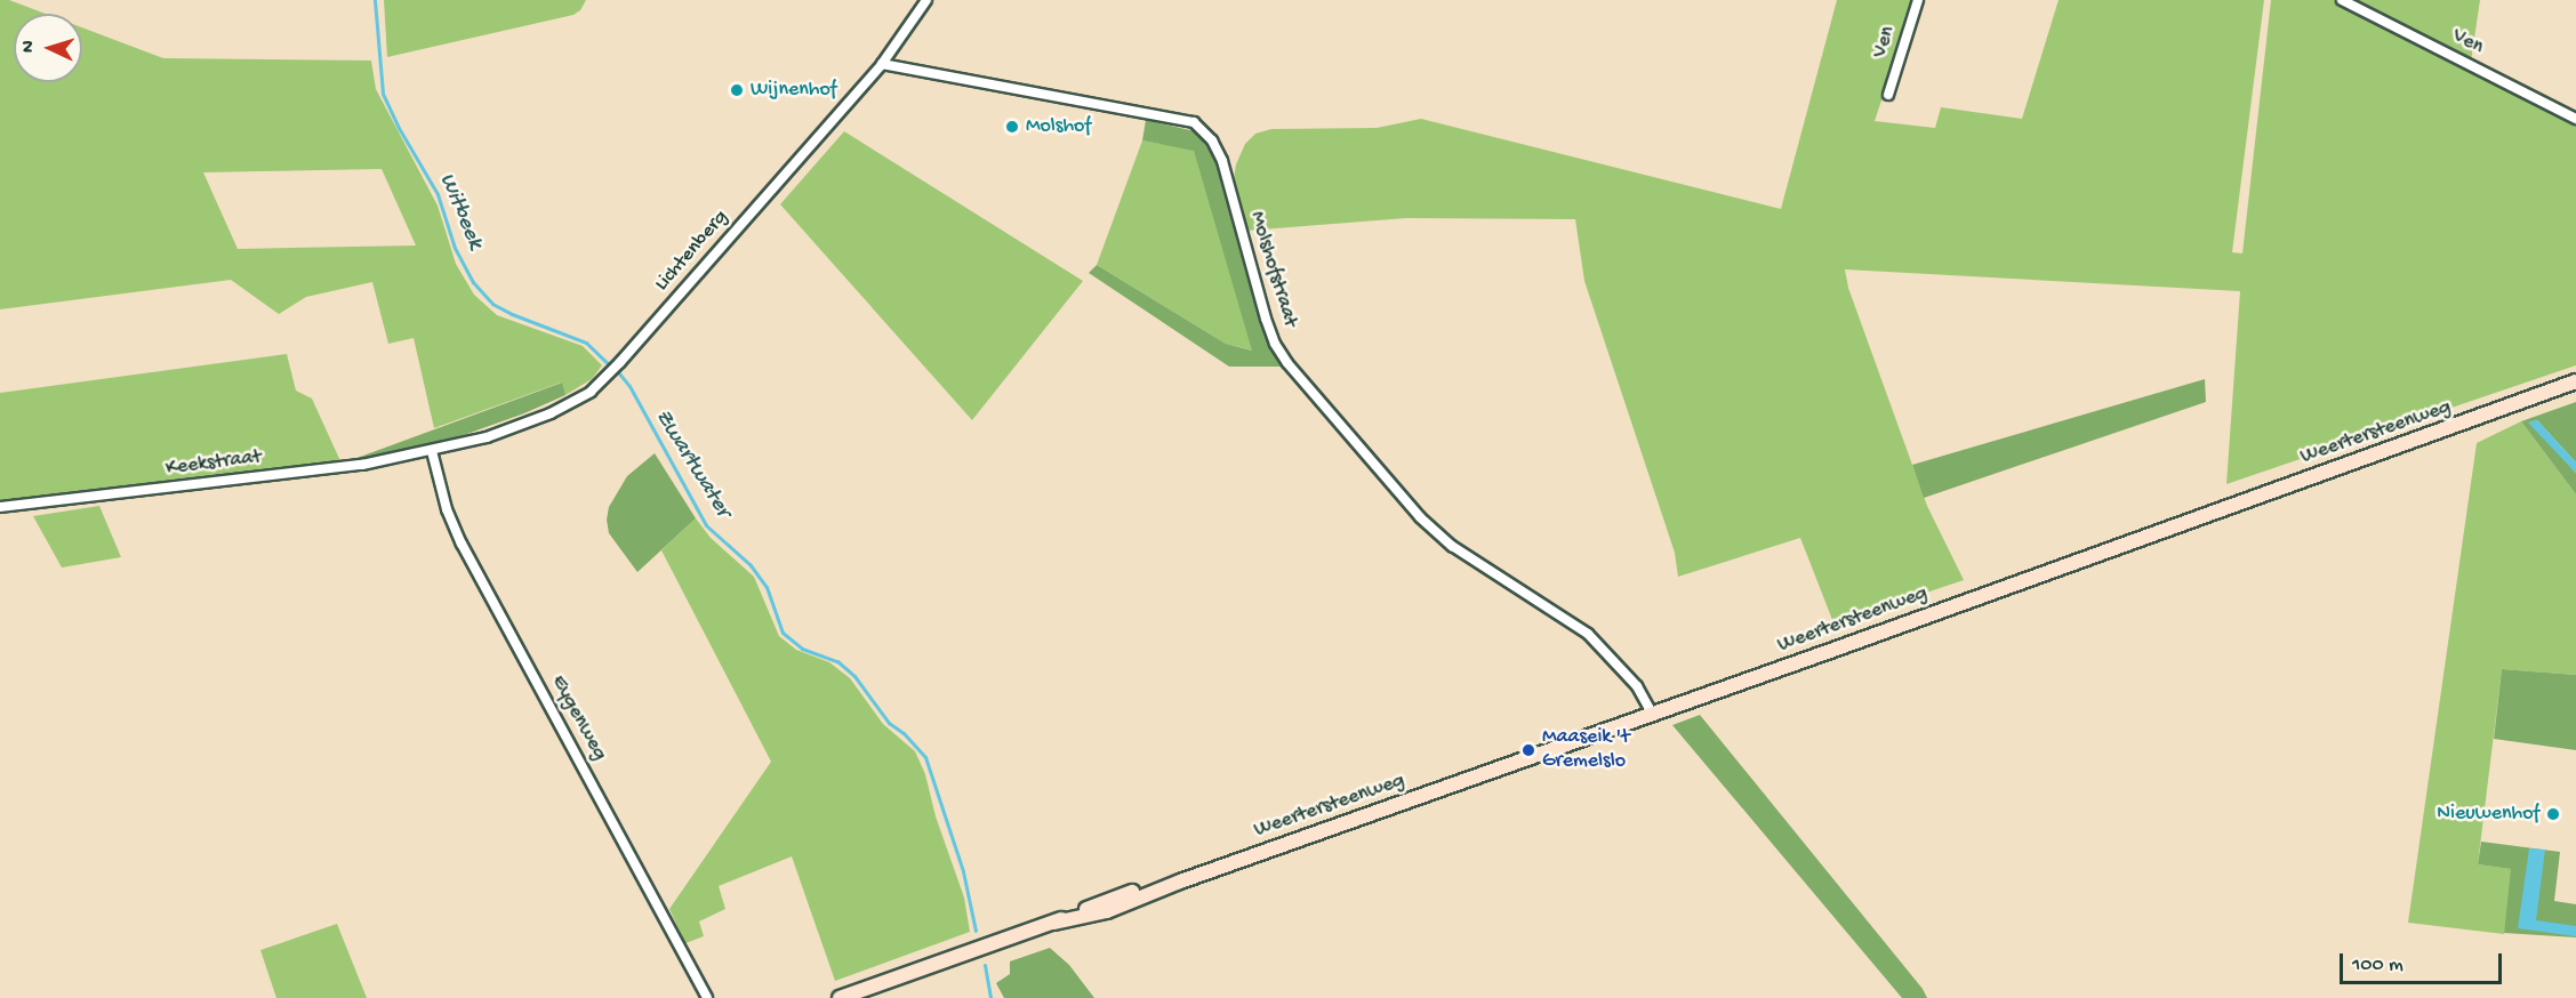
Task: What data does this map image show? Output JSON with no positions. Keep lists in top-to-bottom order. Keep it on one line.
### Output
{"streets":{"main road":["Weertersteenweg"],"street":["Ven","Lichtenberg","Molshofstraat","Keekstraat","Eygenweg"]},"crossings":[["Lichtenberg","Molshofstraat"],["Lichtenberg","Keekstraat"],["Lichtenberg","Eygenweg"],["Molshofstraat","Weertersteenweg"],["Keekstraat","Eygenweg"]],"water":["Witbeek","Zwartwater"],"places":["Wijnenhof","Molshof","Maaseik 't Gremelslo","Nieuwenhof"],"scale_bar":"100 m","north":"left"}
